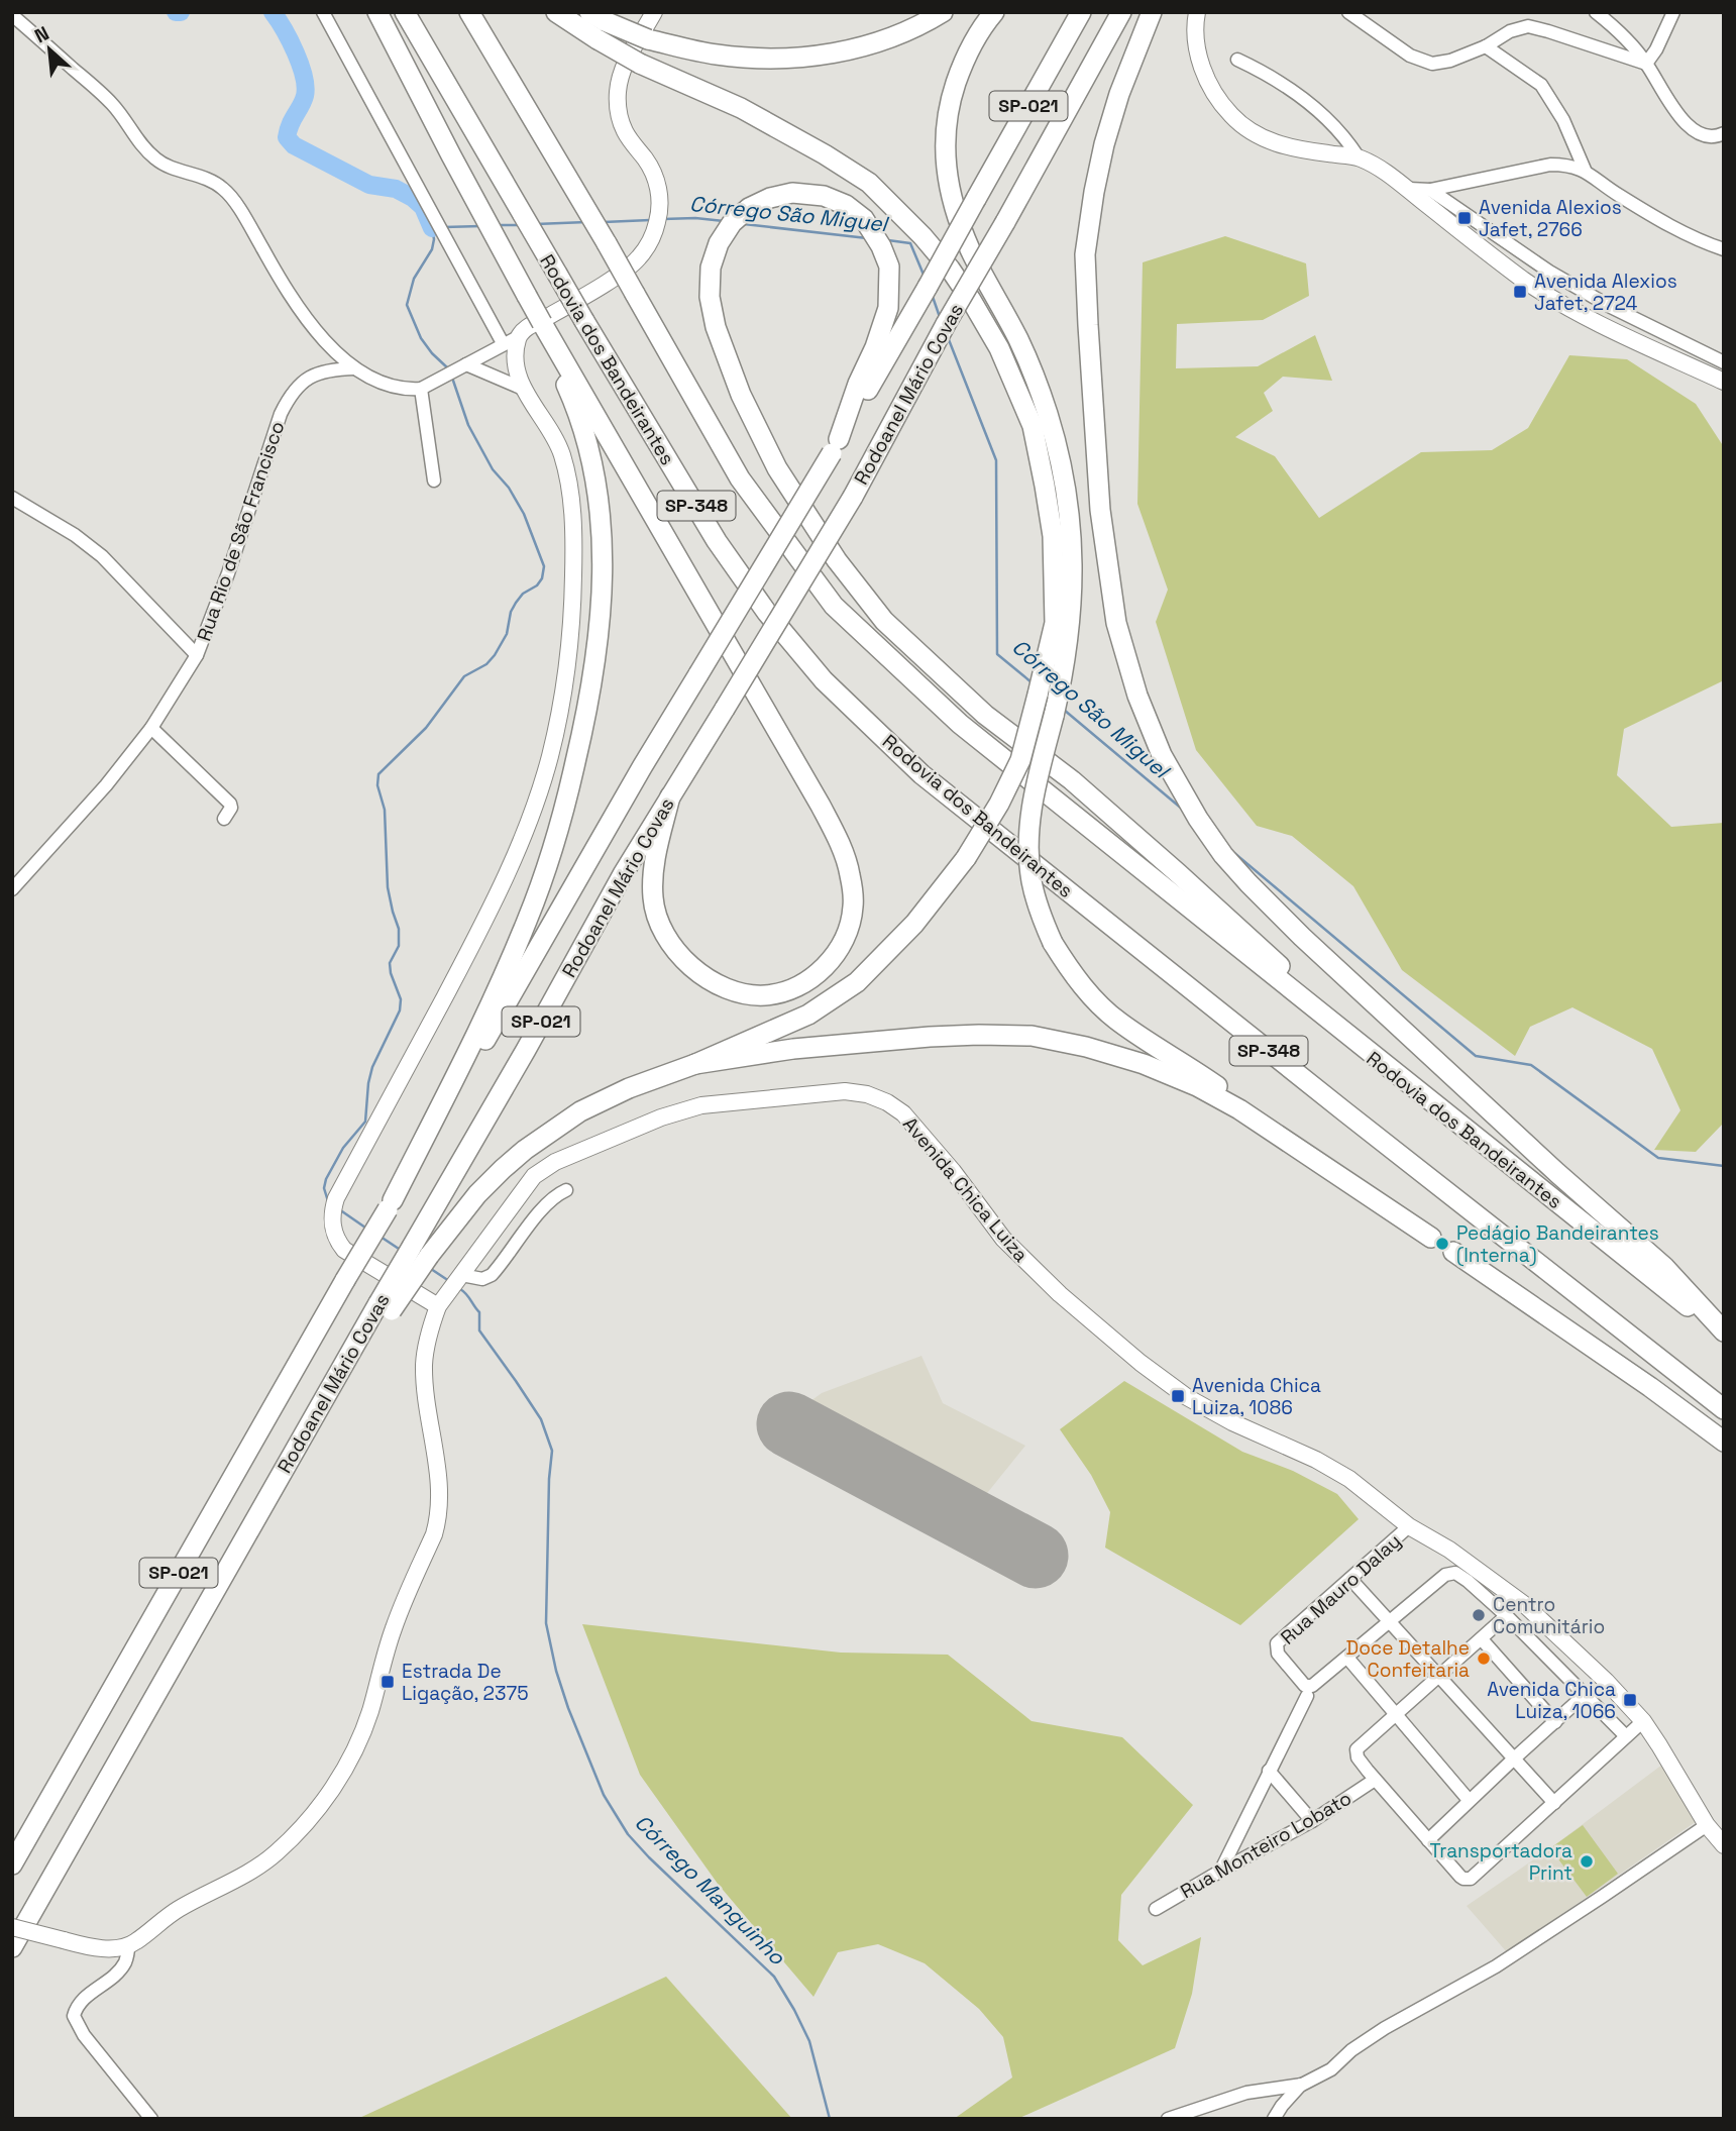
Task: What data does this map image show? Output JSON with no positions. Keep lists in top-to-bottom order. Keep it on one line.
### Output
{"streets":{"highway":["SP-021","Rodovia dos Bandeirantes","Rodoanel Mário Covas","SP-348"],"main road":["Avenida Chica Luiza"],"street":["Rua Rio de São Francisco","Rua Mauro Dalay","Rua Monteiro Lobato"]},"crossings":[["Avenida Chica Luiza","Rua Mauro Dalay"]],"water":["Córrego São Miguel","Córrego Manguinho"],"places":{"transit":["Avenida Alexios Jafet, 2766","Avenida Alexios Jafet, 2724","Avenida Chica Luiza, 1086","Estrada De Ligação, 2375","Avenida Chica Luiza, 1066"],"other":["Pedágio Bandeirantes (Interna)","Centro Comunitário","Doce Detalhe Confeitaria","Transportadora Print"]},"north":"top left"}
